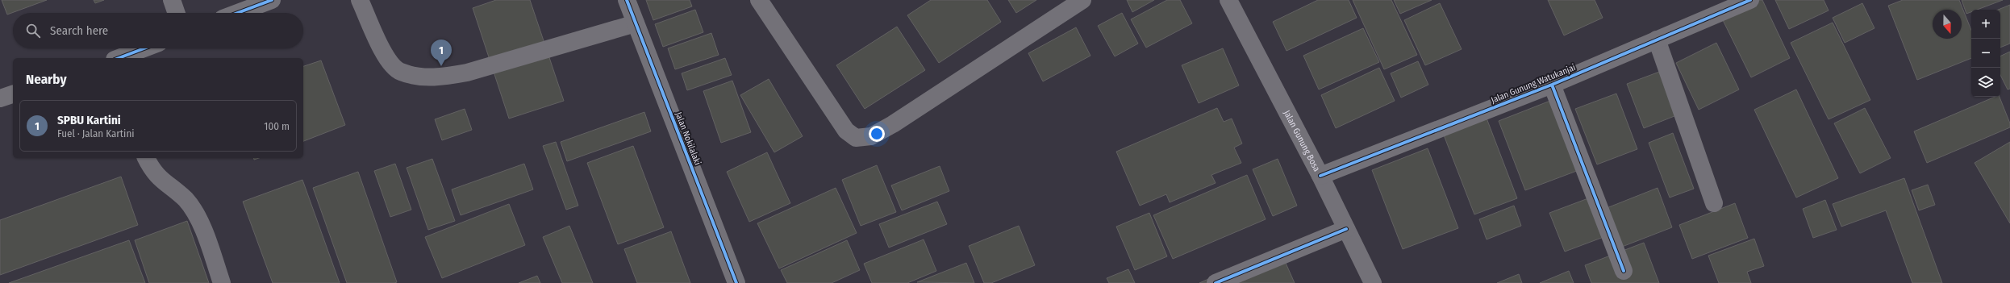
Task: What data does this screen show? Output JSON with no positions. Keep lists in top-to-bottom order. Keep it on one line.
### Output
{"streets":{"street":["Jalan Gunung Watukanjai","Jalan Nokilalaki","Jalan Gunung Bosa"]},"crossings":[["Jalan Gunung Watukanjai","Jalan Gunung Bosa"]],"north":"bottom","page":{"map_buttons":["+","−"],"search":"Search here","pins":"1","heading":"Nearby","list":[{"mark":"1","name":"SPBU Kartini","note":"Fuel · Jalan Kartini","value":"100 m"}]}}
